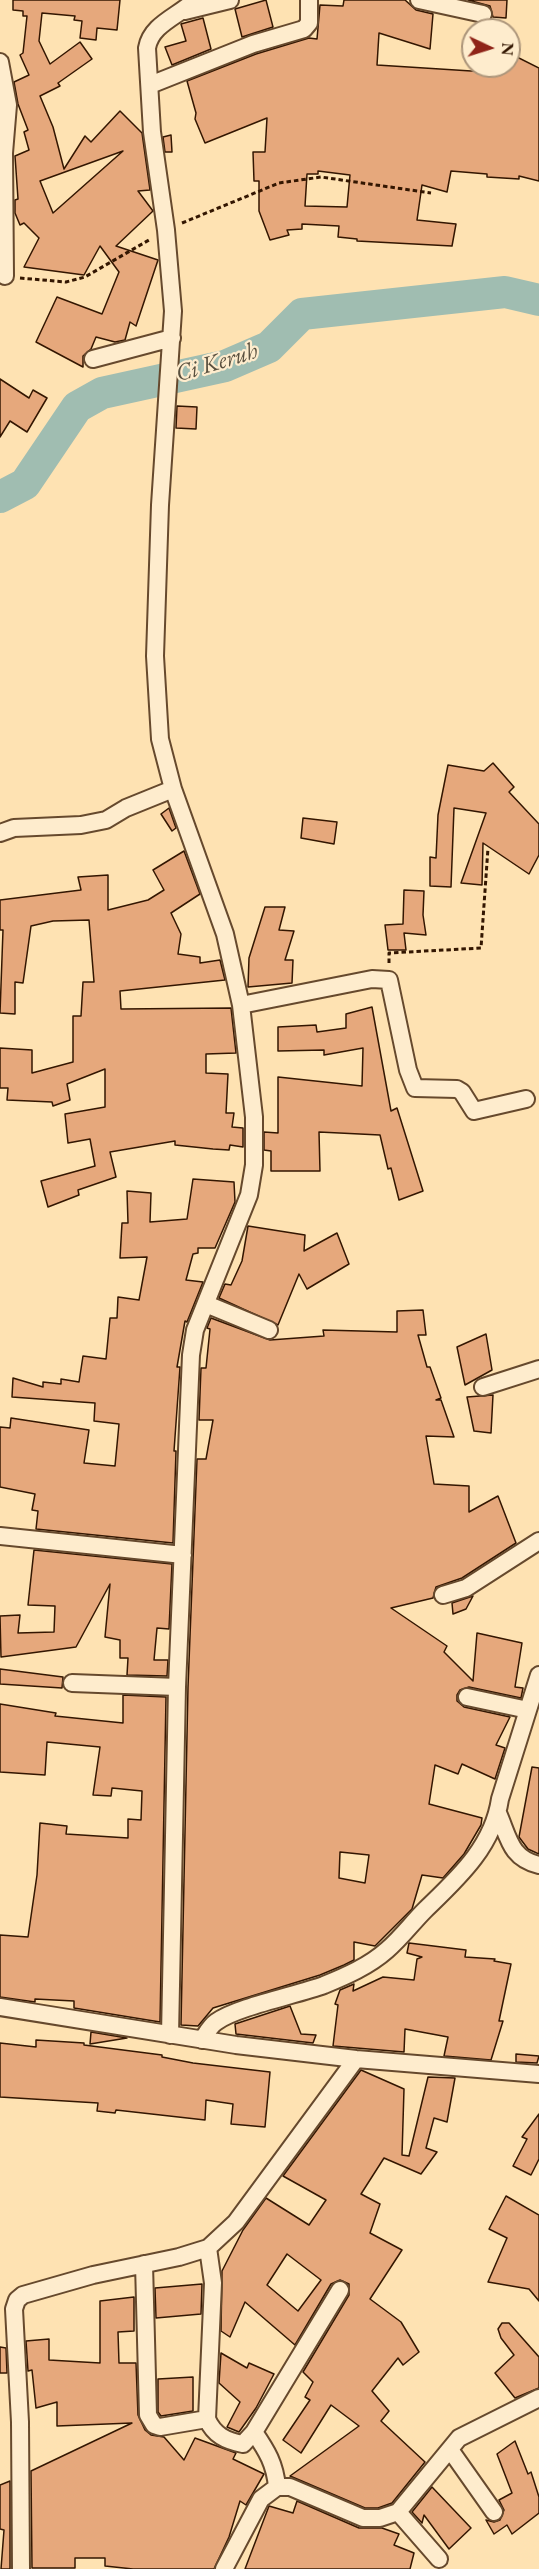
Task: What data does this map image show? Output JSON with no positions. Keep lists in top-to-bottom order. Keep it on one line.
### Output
{"water":["Ci Keruh"],"north":"right"}
